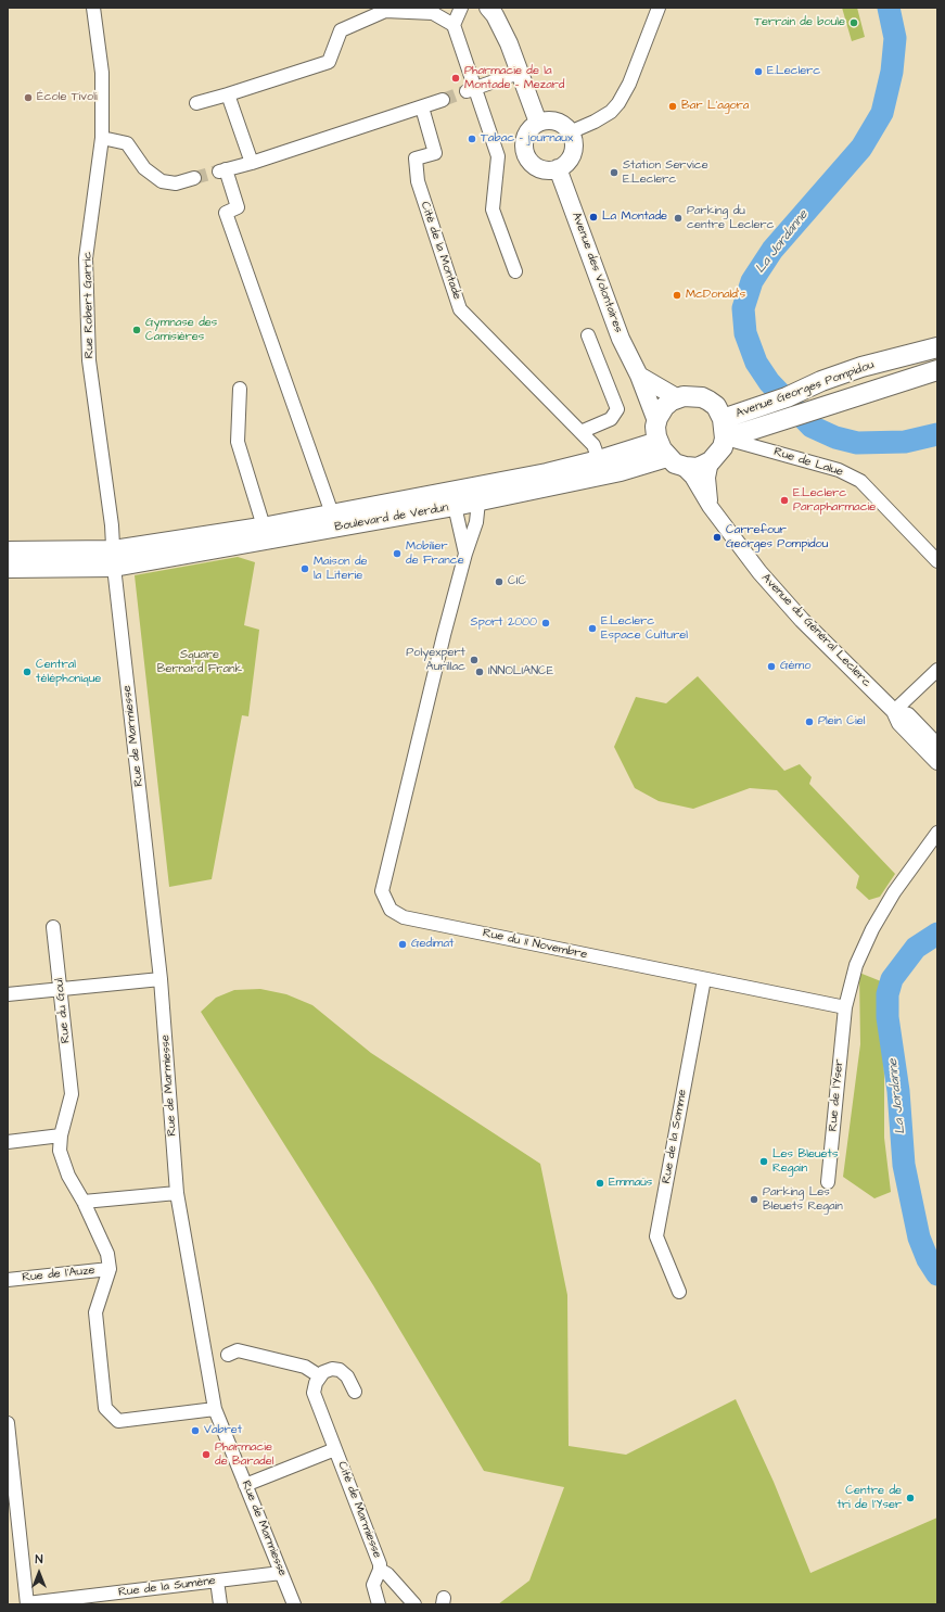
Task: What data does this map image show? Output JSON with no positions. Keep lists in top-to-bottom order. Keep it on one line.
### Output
{"streets":{"main road":["Avenue des Volontaires","Avenue Georges Pompidou","Boulevard de Verdun"],"street":["Cité de la Montade","Rue Robert Garric","Rue de Lalue","Avenue du Général Leclerc","Rue de Marmiesse","Rue du 11 Novembre","Rue du Goul","Rue de l'Yser","Rue de la Somme","Rue de l'Auze","Cité de Marmiesse","Rue de la Sumène"]},"crossings":[["Cité de la Montade","Boulevard de Verdun"],["Avenue des Volontaires","Avenue Georges Pompidou"],["Avenue des Volontaires","Rue de Lalue"],["Avenue des Volontaires","Boulevard de Verdun"],["Avenue des Volontaires","Avenue du Général Leclerc"],["Rue Robert Garric","Boulevard de Verdun"],["Rue Robert Garric","Rue de Marmiesse"],["Avenue Georges Pompidou","Rue de Lalue"],["Avenue Georges Pompidou","Boulevard de Verdun"],["Avenue Georges Pompidou","Avenue du Général Leclerc"],["Rue de Lalue","Boulevard de Verdun"],["Rue de Lalue","Avenue du Général Leclerc"],["Boulevard de Verdun","Avenue du Général Leclerc"],["Boulevard de Verdun","Rue de Marmiesse"],["Boulevard de Verdun","Rue du 11 Novembre"],["Rue de Marmiesse","Cité de Marmiesse"],["Rue de Marmiesse","Rue de la Sumène"],["Rue du 11 Novembre","Rue de l'Yser"],["Rue du 11 Novembre","Rue de la Somme"]],"water":["La Jordanne"],"parks":["Square Bernard Frank"],"places":["Terrain de boule","E.Leclerc","Pharmacie de la Montade - Mezard","École Tivoli","Bar L'agora","Tabac - journaux","Station Service E.Leclerc","La Montade","Parking du centre Leclerc","McDonald's","Gymnase des Camisières","E.Leclerc Parapharmacie","Carrefour Georges Pompidou","Mobilier de France","Maison de la Literie","CIC","Sport 2000","E.Leclerc Espace Culturel","Polyexpert Aurillac","Gémo","Central téléphonique","INNOLIANCE","Plein Ciel","Gedimat","Les Bleuets Regain","Emmaüs","Parking Les Bleuets Regain","Vabret","Pharmacie de Baradel","Centre de tri de l'Yser"],"north":"top"}
